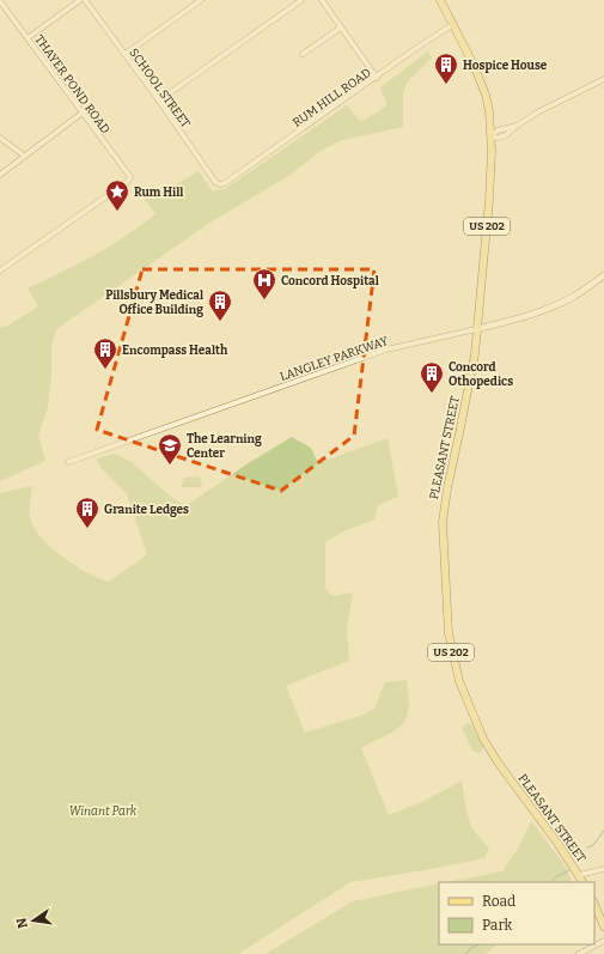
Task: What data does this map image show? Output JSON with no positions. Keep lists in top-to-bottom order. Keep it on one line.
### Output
{"streets":{"main road":["US 202","PLEASANT STREET"],"street":["THAYER POND ROAD","SCHOOL STREET","RUM HILL ROAD","LANGLEY PARKWAY"]},"crossings":[["SCHOOL STREET","RUM HILL ROAD"],["RUM HILL ROAD","PLEASANT STREET"],["US 202","PLEASANT STREET"],["LANGLEY PARKWAY","PLEASANT STREET"]],"parks":["Winant Park"],"places":{"building":["Hospice House","Pillsbury Medical Office Building","Encompass Health","Concord Othopedics","Granite Ledges"],"place":["Rum Hill"],"hospital":["Concord Hospital"],"school or university":["The Learning Center"]},"legend":["Road","Park"],"north":"left"}
